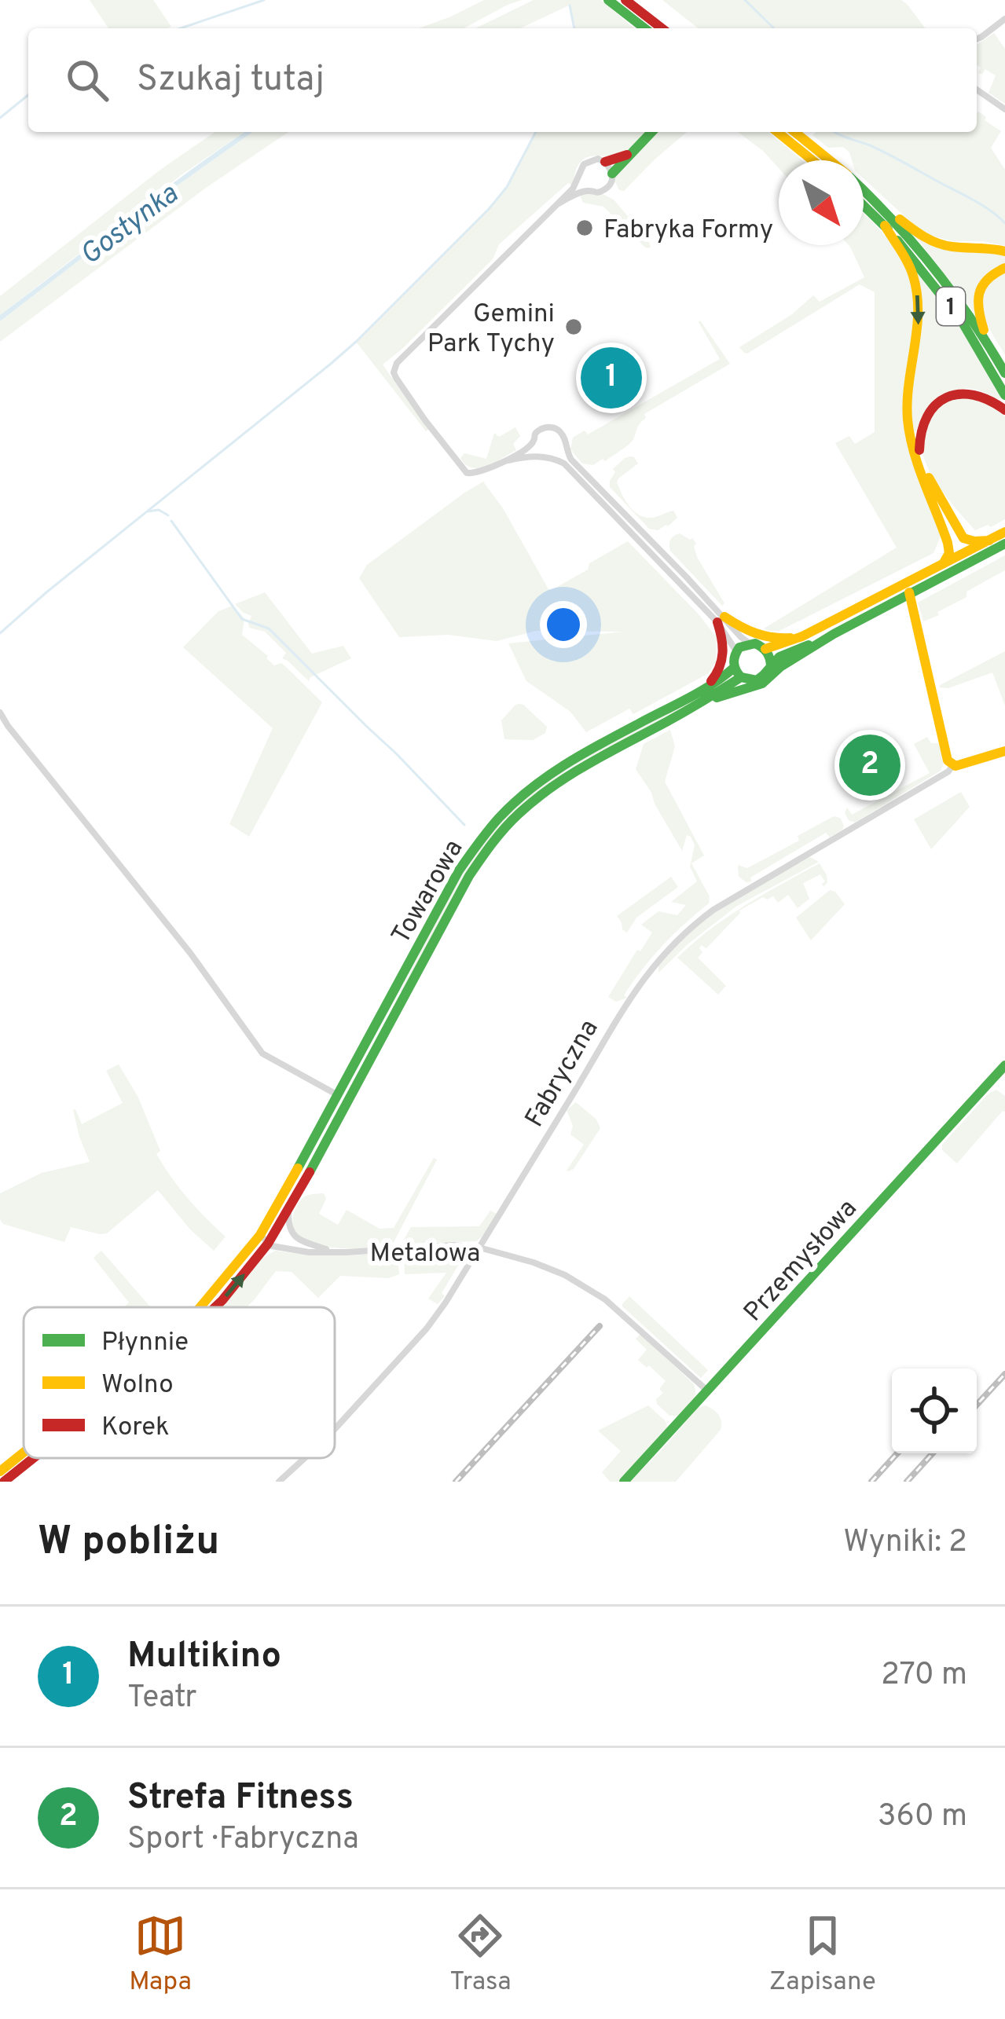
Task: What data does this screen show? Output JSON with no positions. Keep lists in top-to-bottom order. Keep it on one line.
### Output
{"streets":{"street":["1","Towarowa","Fabryczna","Metalowa","Przemysłowa"]},"crossings":[["Towarowa","Metalowa"],["Fabryczna","Metalowa"],["Metalowa","Przemysłowa"]],"water":["Gostynka"],"places":["Fabryka Formy","Gemini Park Tychy"],"legend":["Płynnie","Wolno","Korek"],"north":"bottom right","page":{"search":"Szukaj tutaj","pins":["1","2"],"heading":["W pobliżu","Wyniki: 2"],"list":[{"mark":"1","name":"Multikino","note":"Teatr","value":"270 m"},{"mark":"2","name":"Strefa Fitness","note":"Sport · Fabryczna","value":"360 m"}],"nav":["Mapa","Trasa","Zapisane"]}}
